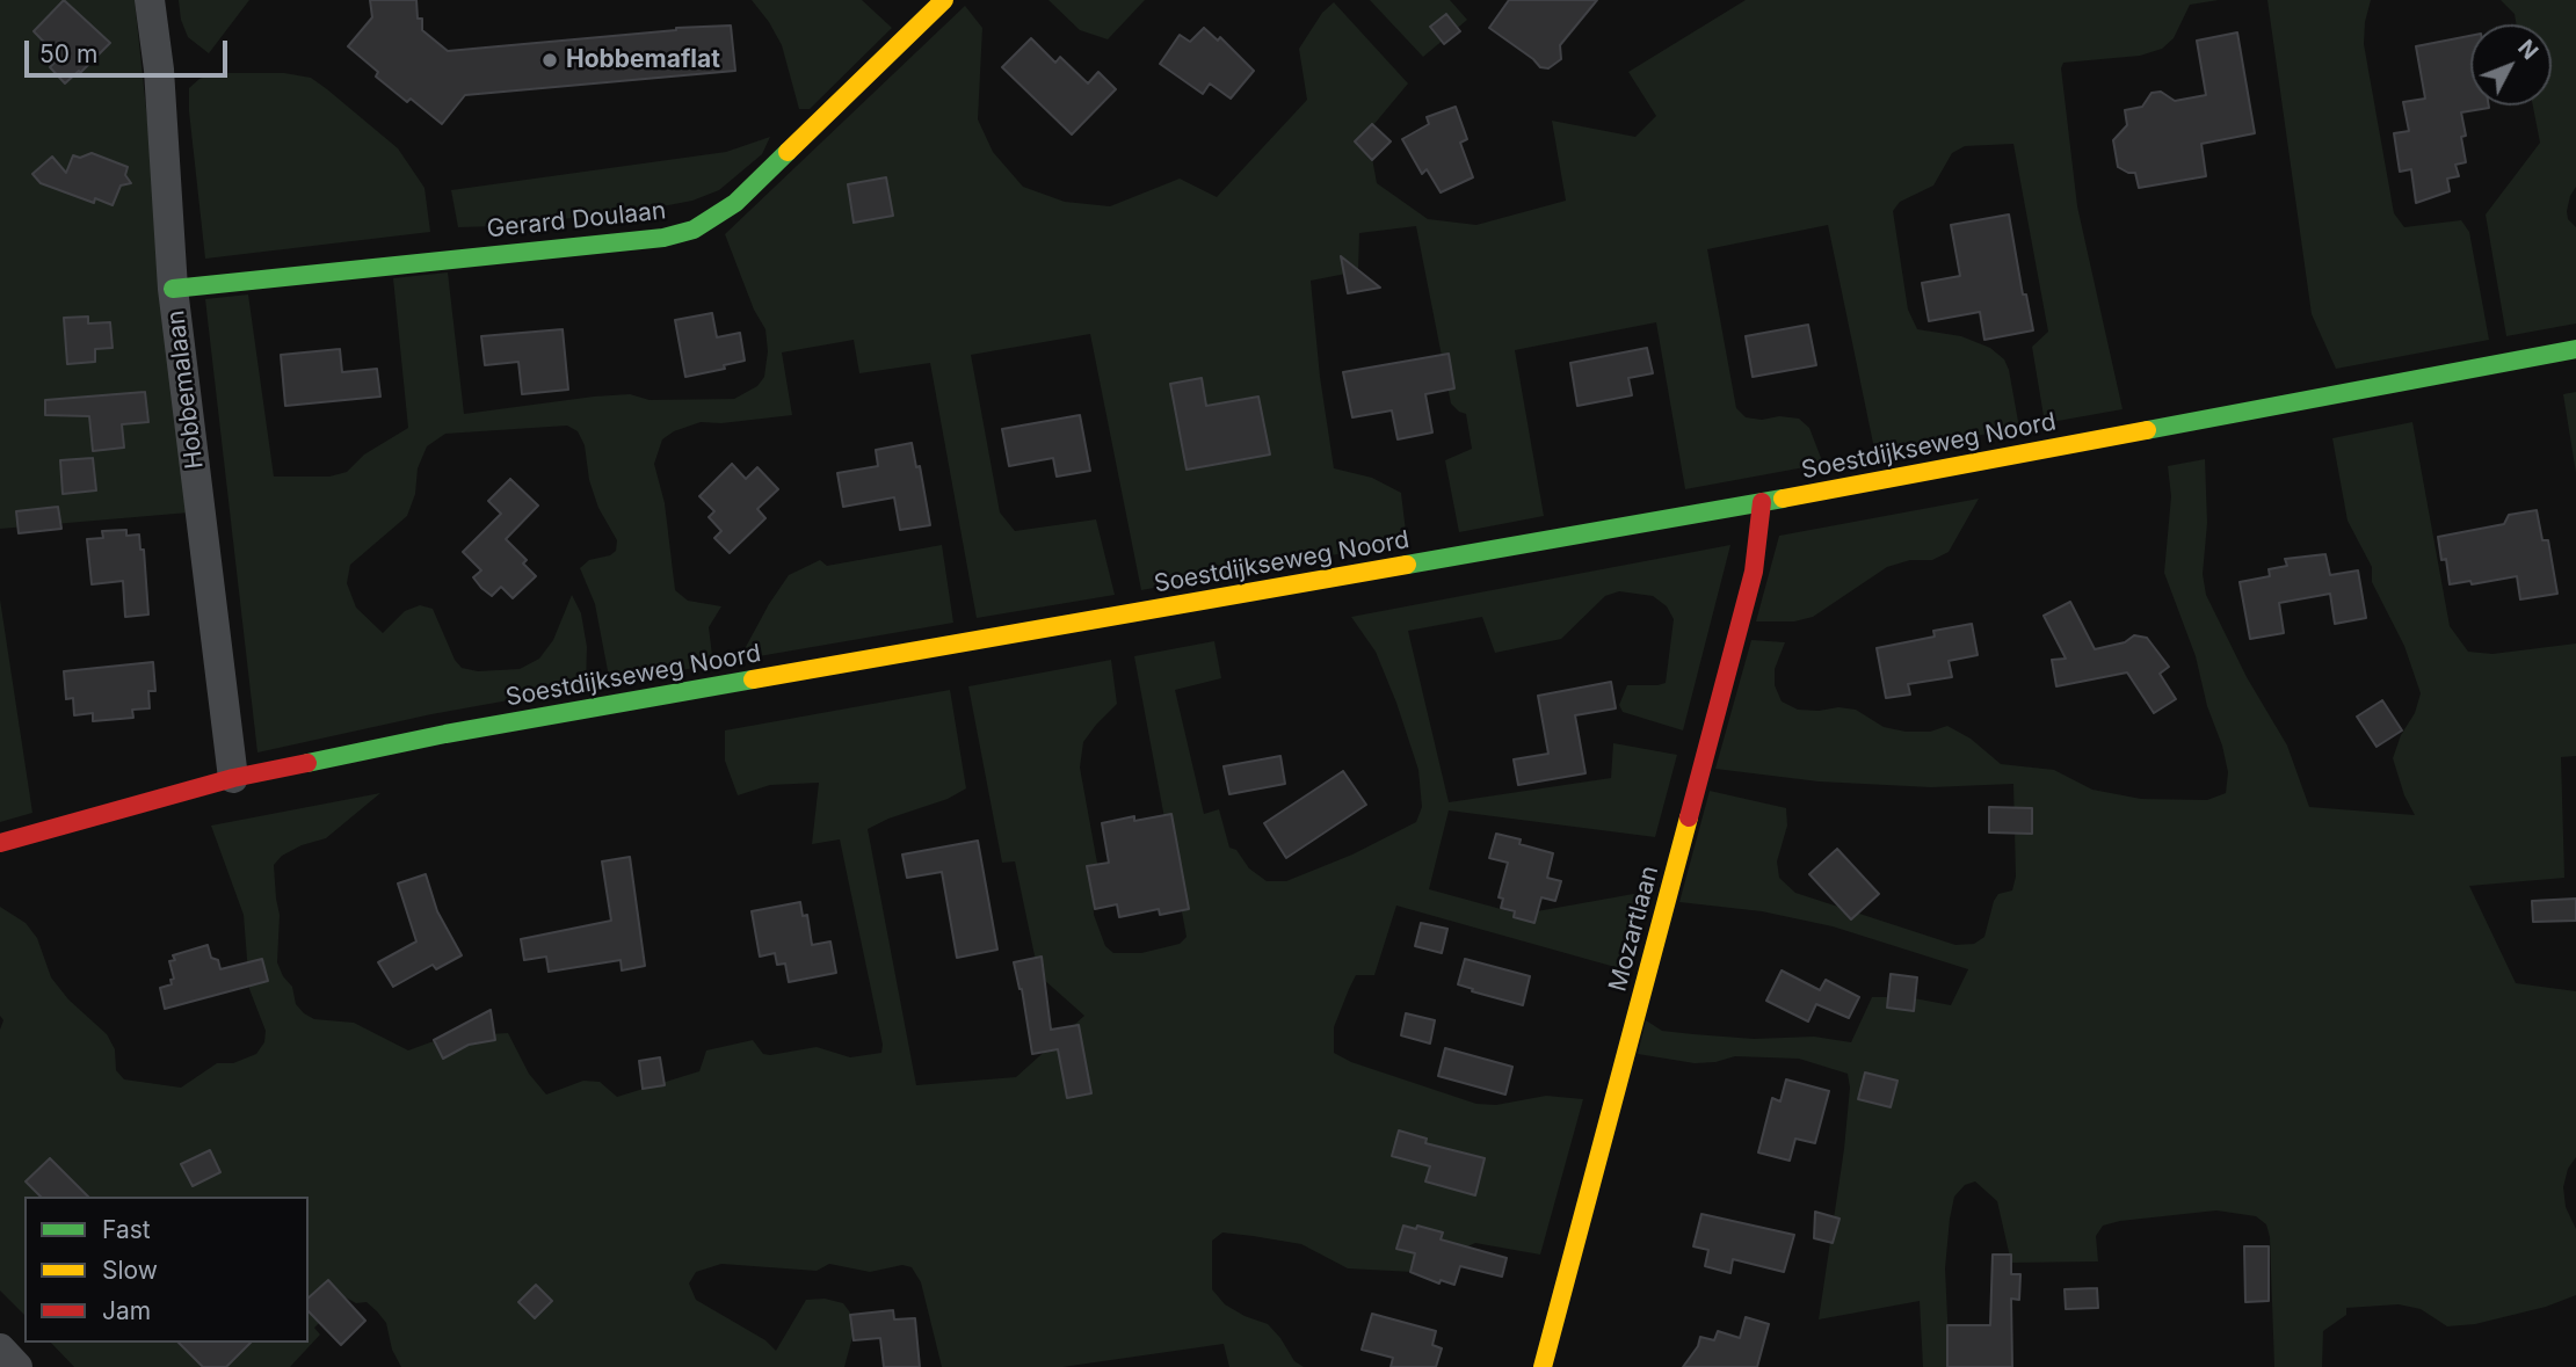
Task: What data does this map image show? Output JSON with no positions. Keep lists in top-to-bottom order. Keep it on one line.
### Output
{"streets":{"main road":["Gerard Doulaan","Soestdijkseweg Noord","Mozartlaan"],"street":["Hobbemalaan"]},"crossings":[["Gerard Doulaan","Hobbemalaan"],["Hobbemalaan","Soestdijkseweg Noord"],["Soestdijkseweg Noord","Mozartlaan"]],"places":["Hobbemaflat"],"legend":["Fast","Slow","Jam"],"scale_bar":"50 m","north":"top right"}
